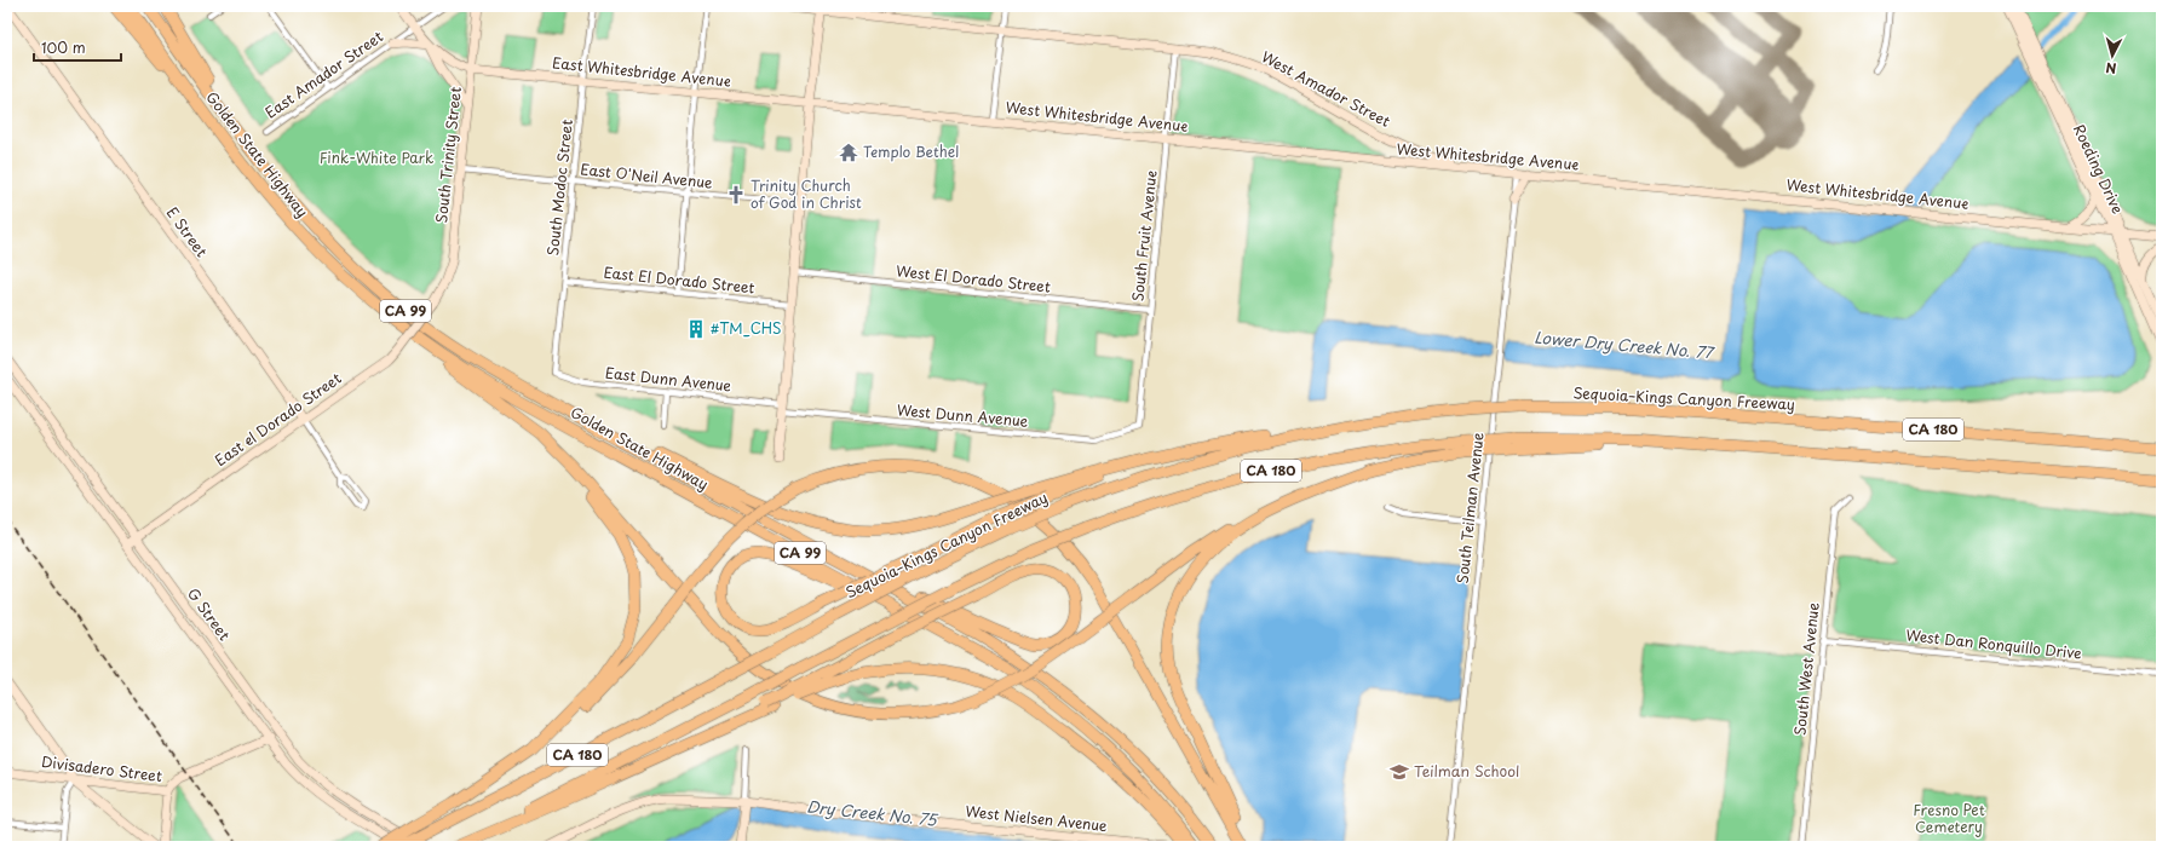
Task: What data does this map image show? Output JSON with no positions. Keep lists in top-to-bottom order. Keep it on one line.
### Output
{"streets":{"highway":["Golden State Highway","CA 99","Sequoia–Kings Canyon Freeway","CA 180"],"street":["East Whitesbridge Avenue","East Amador Street","West Amador Street","West Whitesbridge Avenue","South Trinity Street","Roeding Drive","East O'Neil Avenue","South Modoc Street","E Street","South Fruit Avenue","West El Dorado Street","East El Dorado Street","East Dunn Avenue","West Dunn Avenue","East el Dorado Street","South Teilman Avenue","G Street","West Dan Ronquillo Drive","South West Avenue","Divisadero Street","West Nielsen Avenue"]},"crossings":[["East Whitesbridge Avenue","West Whitesbridge Avenue"],["East Whitesbridge Avenue","South Trinity Street"],["East Whitesbridge Avenue","South Modoc Street"],["West Amador Street","West Whitesbridge Avenue"],["West Amador Street","South Fruit Avenue"],["West Whitesbridge Avenue","Roeding Drive"],["West Whitesbridge Avenue","South Fruit Avenue"],["West Whitesbridge Avenue","South Teilman Avenue"],["South Trinity Street","East O'Neil Avenue"],["South Trinity Street","East el Dorado Street"],["East O'Neil Avenue","South Modoc Street"],["South Modoc Street","East El Dorado Street"],["South Modoc Street","East Dunn Avenue"],["E Street","East el Dorado Street"],["South Fruit Avenue","West El Dorado Street"],["South Fruit Avenue","West Dunn Avenue"],["East Dunn Avenue","West Dunn Avenue"],["East el Dorado Street","G Street"],["G Street","Divisadero Street"],["West Dan Ronquillo Drive","South West Avenue"]],"water":["Lower Dry Creek No. 77","Dry Creek No. 75"],"parks":["Fink-White Park","Fresno Pet Cemetery"],"places":{"temple":["Templo Bethel"],"church":["Trinity Church of God in Christ"],"building":["#TM_CHS"],"school or university":["Teilman School"]},"scale_bar":"100 m","north":"bottom"}
